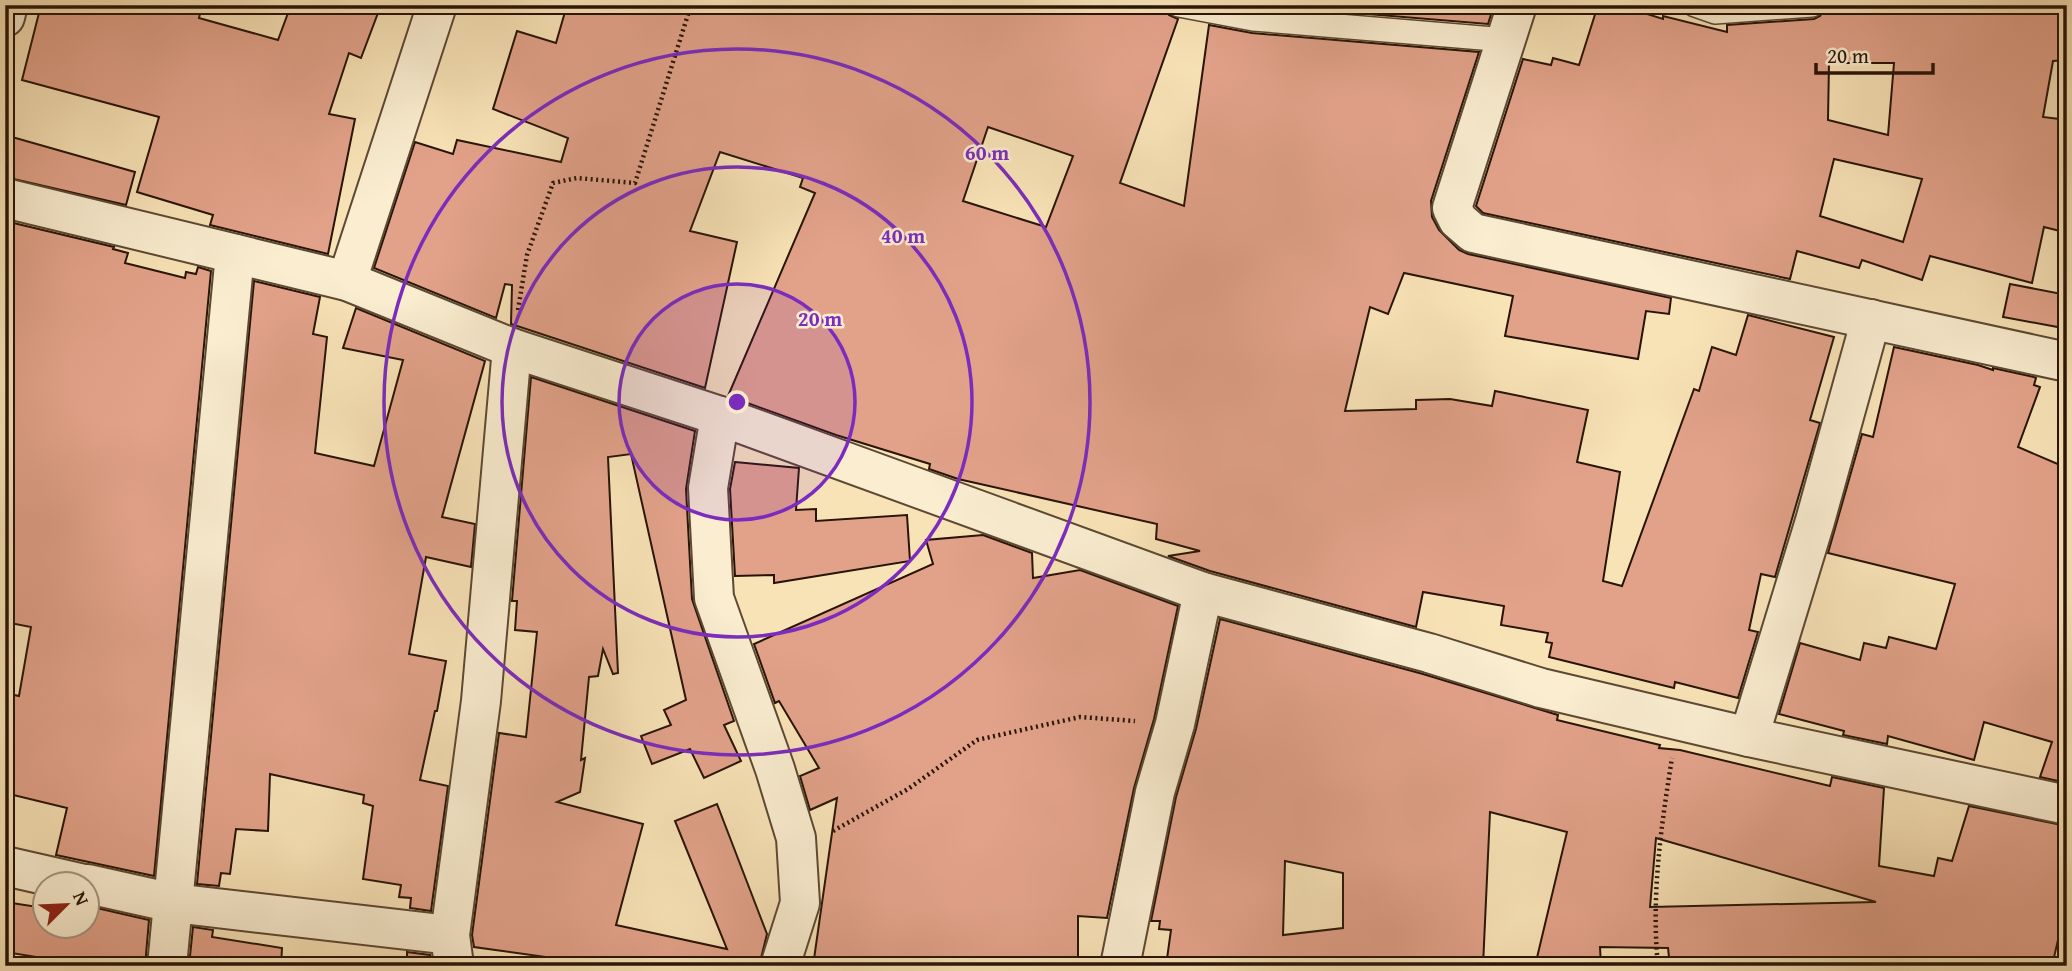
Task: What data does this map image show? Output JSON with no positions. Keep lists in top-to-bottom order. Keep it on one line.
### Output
{"scale_bar":"20 m","north":"top right","rings":["60 m","40 m","20 m"]}
